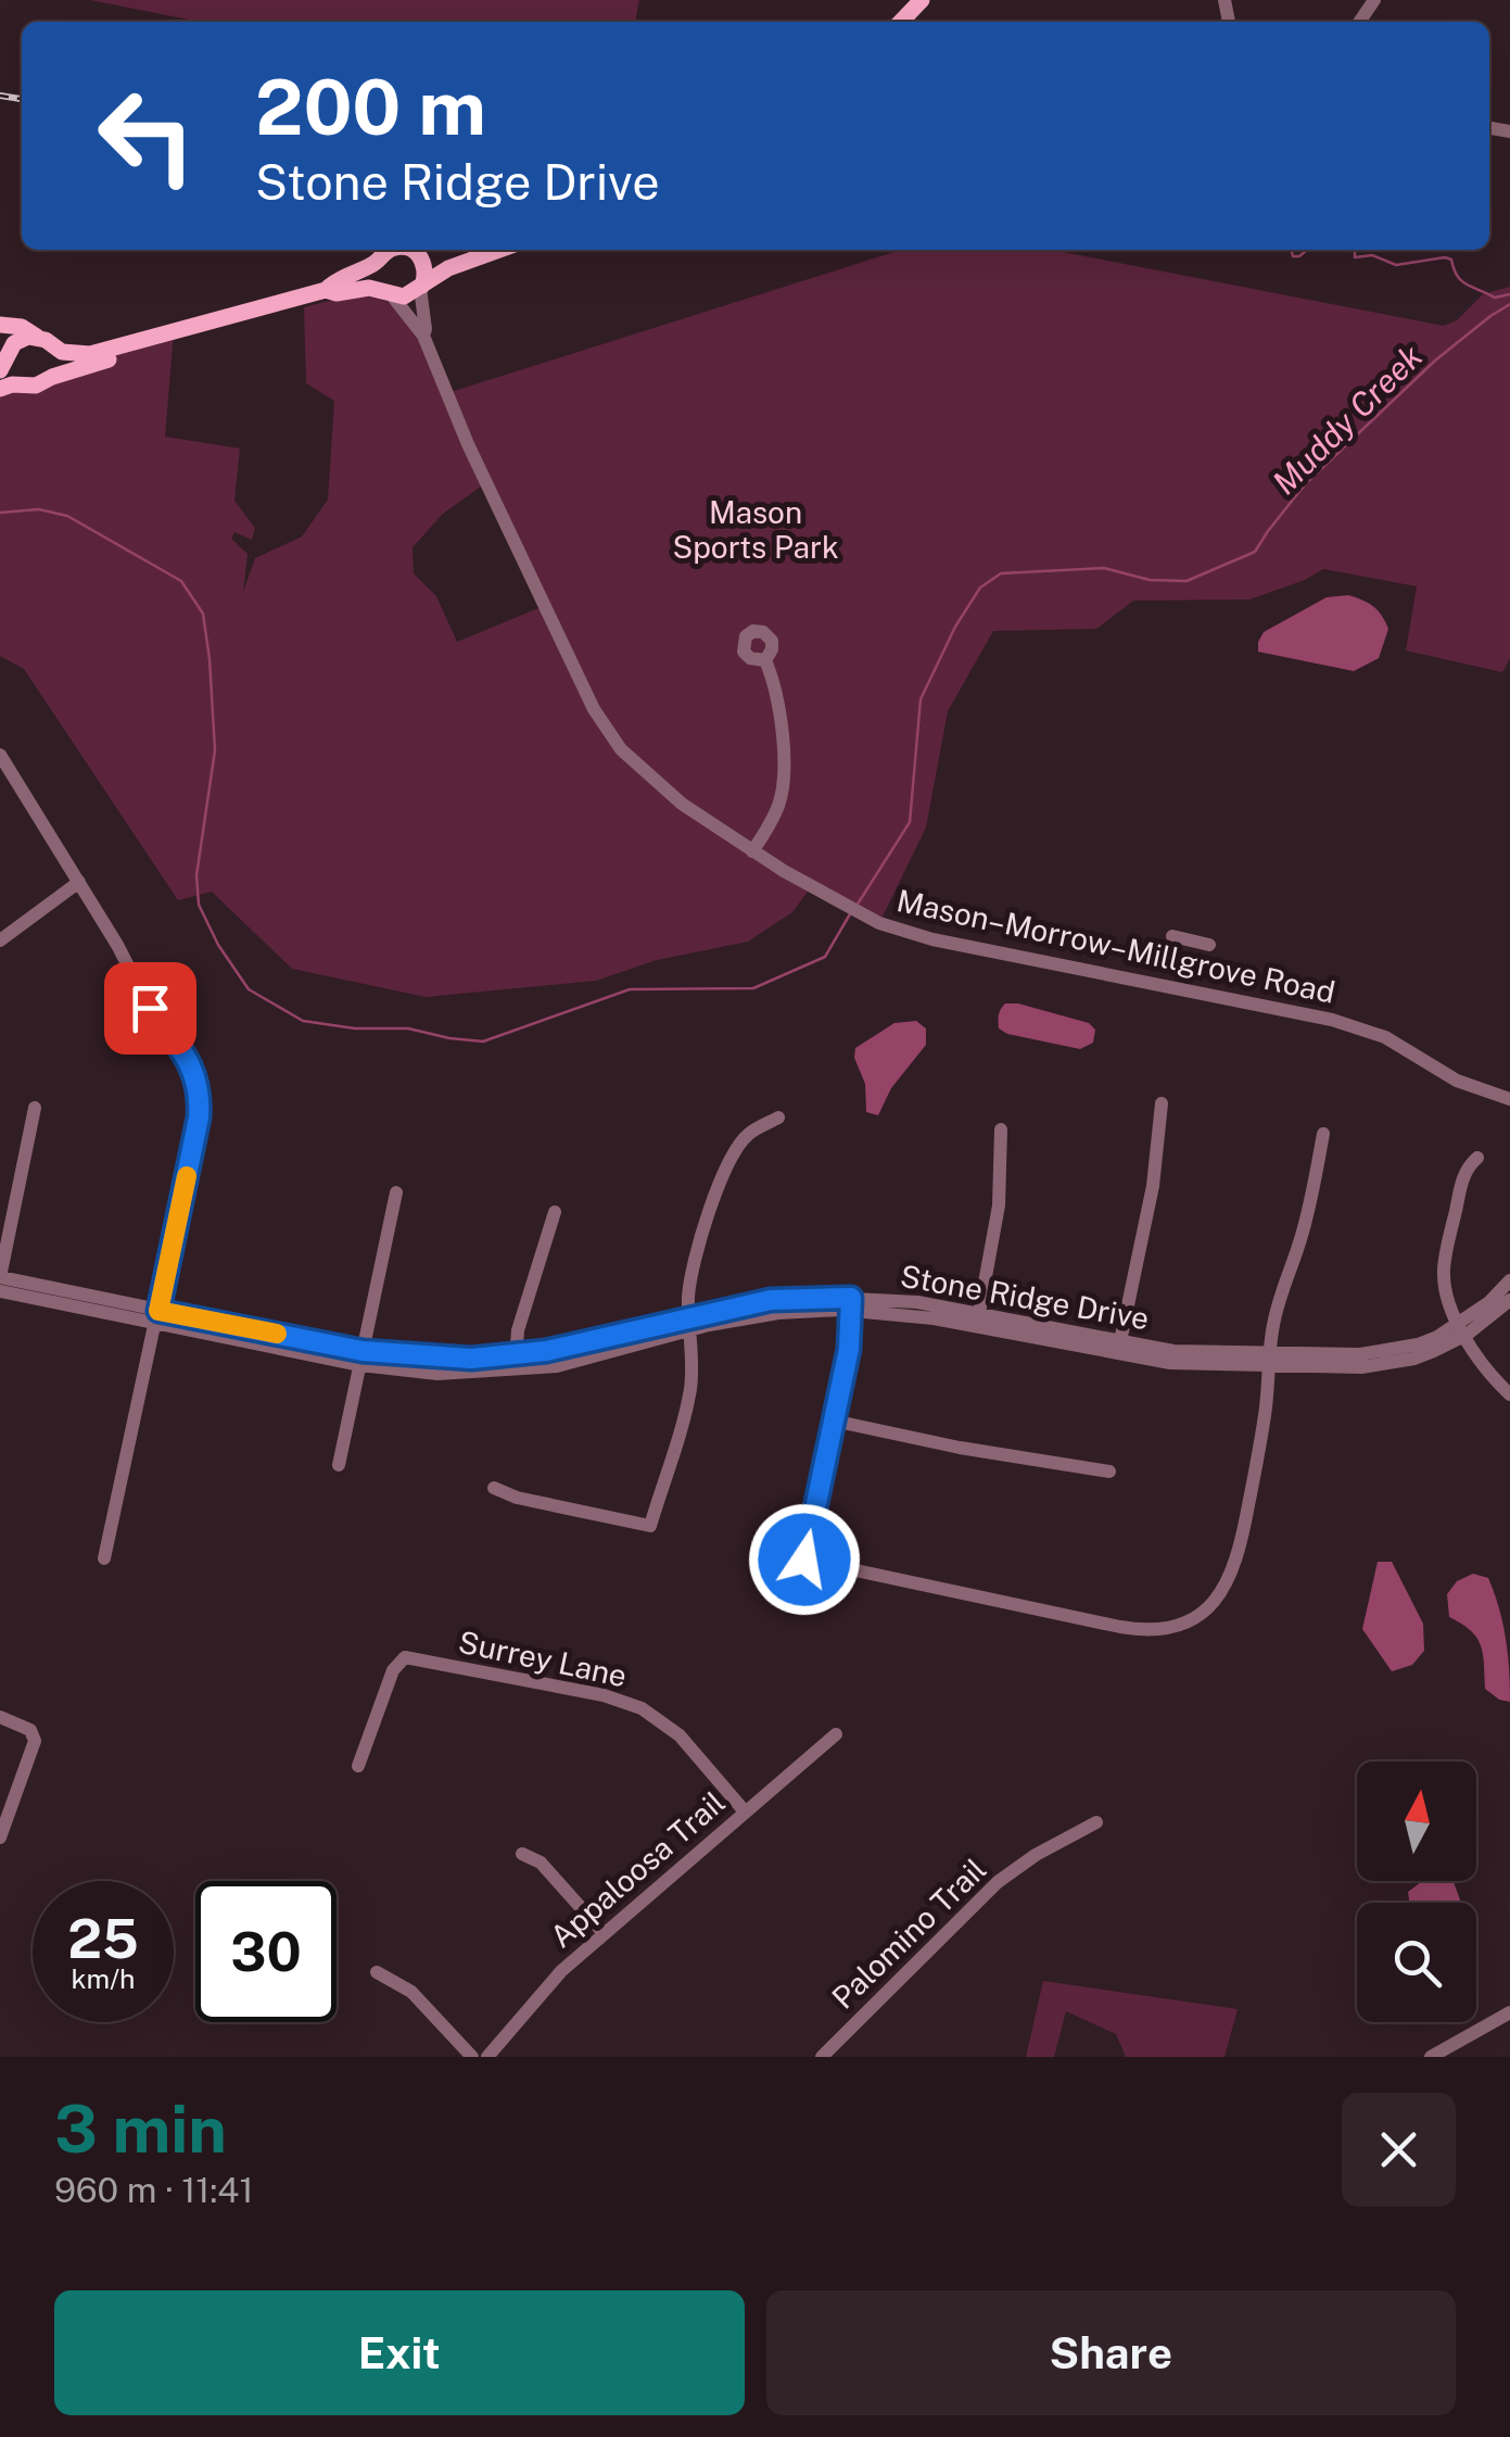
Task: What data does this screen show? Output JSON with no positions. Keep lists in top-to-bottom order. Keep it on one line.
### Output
{"streets":{"street":["Mason–Morrow–Millgrove Road","Stone Ridge Drive","Surrey Lane","Appaloosa Trail","Palomino Trail"]},"crossings":[["Surrey Lane","Appaloosa Trail"]],"water":["Muddy Creek"],"parks":["Mason Sports Park"],"north":"top","page":{"turn":["200 m","Stone Ridge Drive"],"speed":"25 km/h","limit":"30","heading":["3 min","960 m · 11:41"],"buttons":["Exit","Share"]}}
